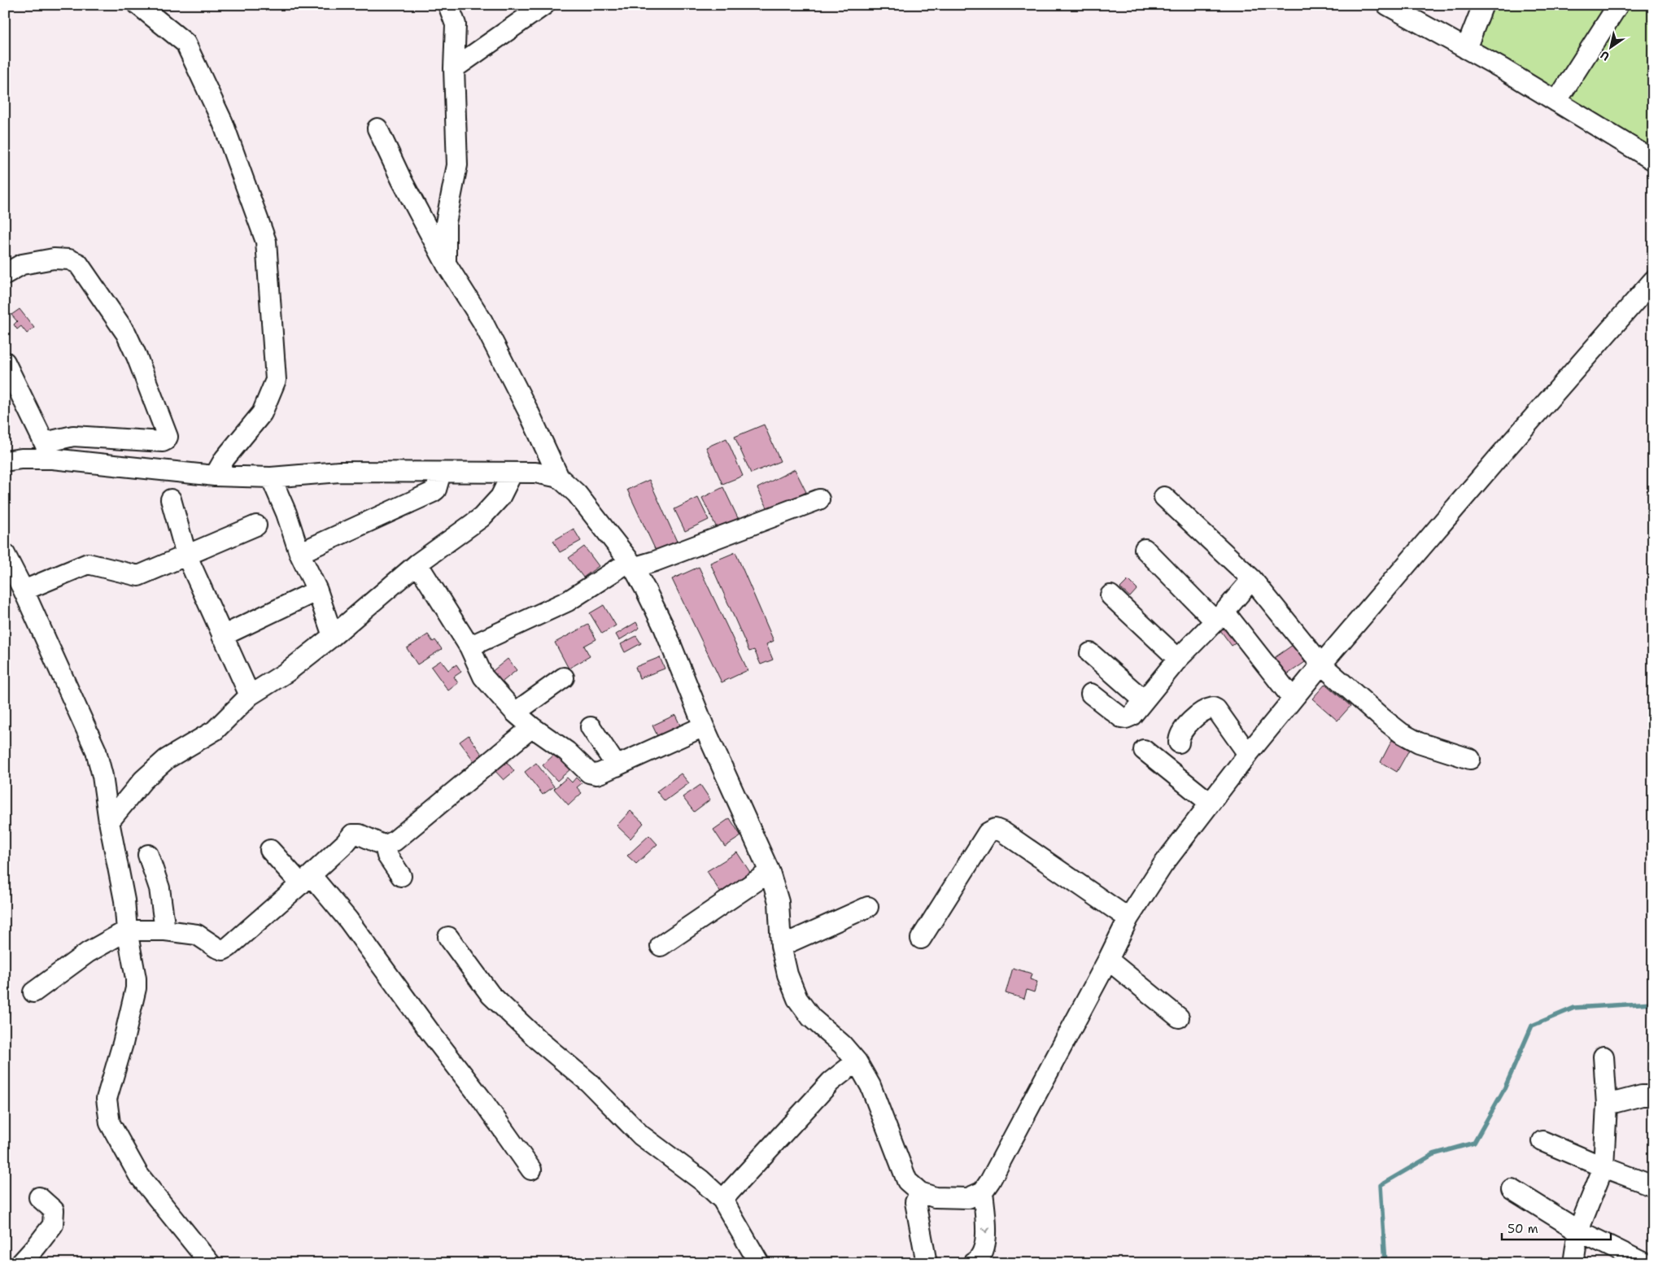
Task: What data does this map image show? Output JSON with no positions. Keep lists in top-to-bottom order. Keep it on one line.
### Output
{"scale_bar":"50 m","north":"bottom left"}
